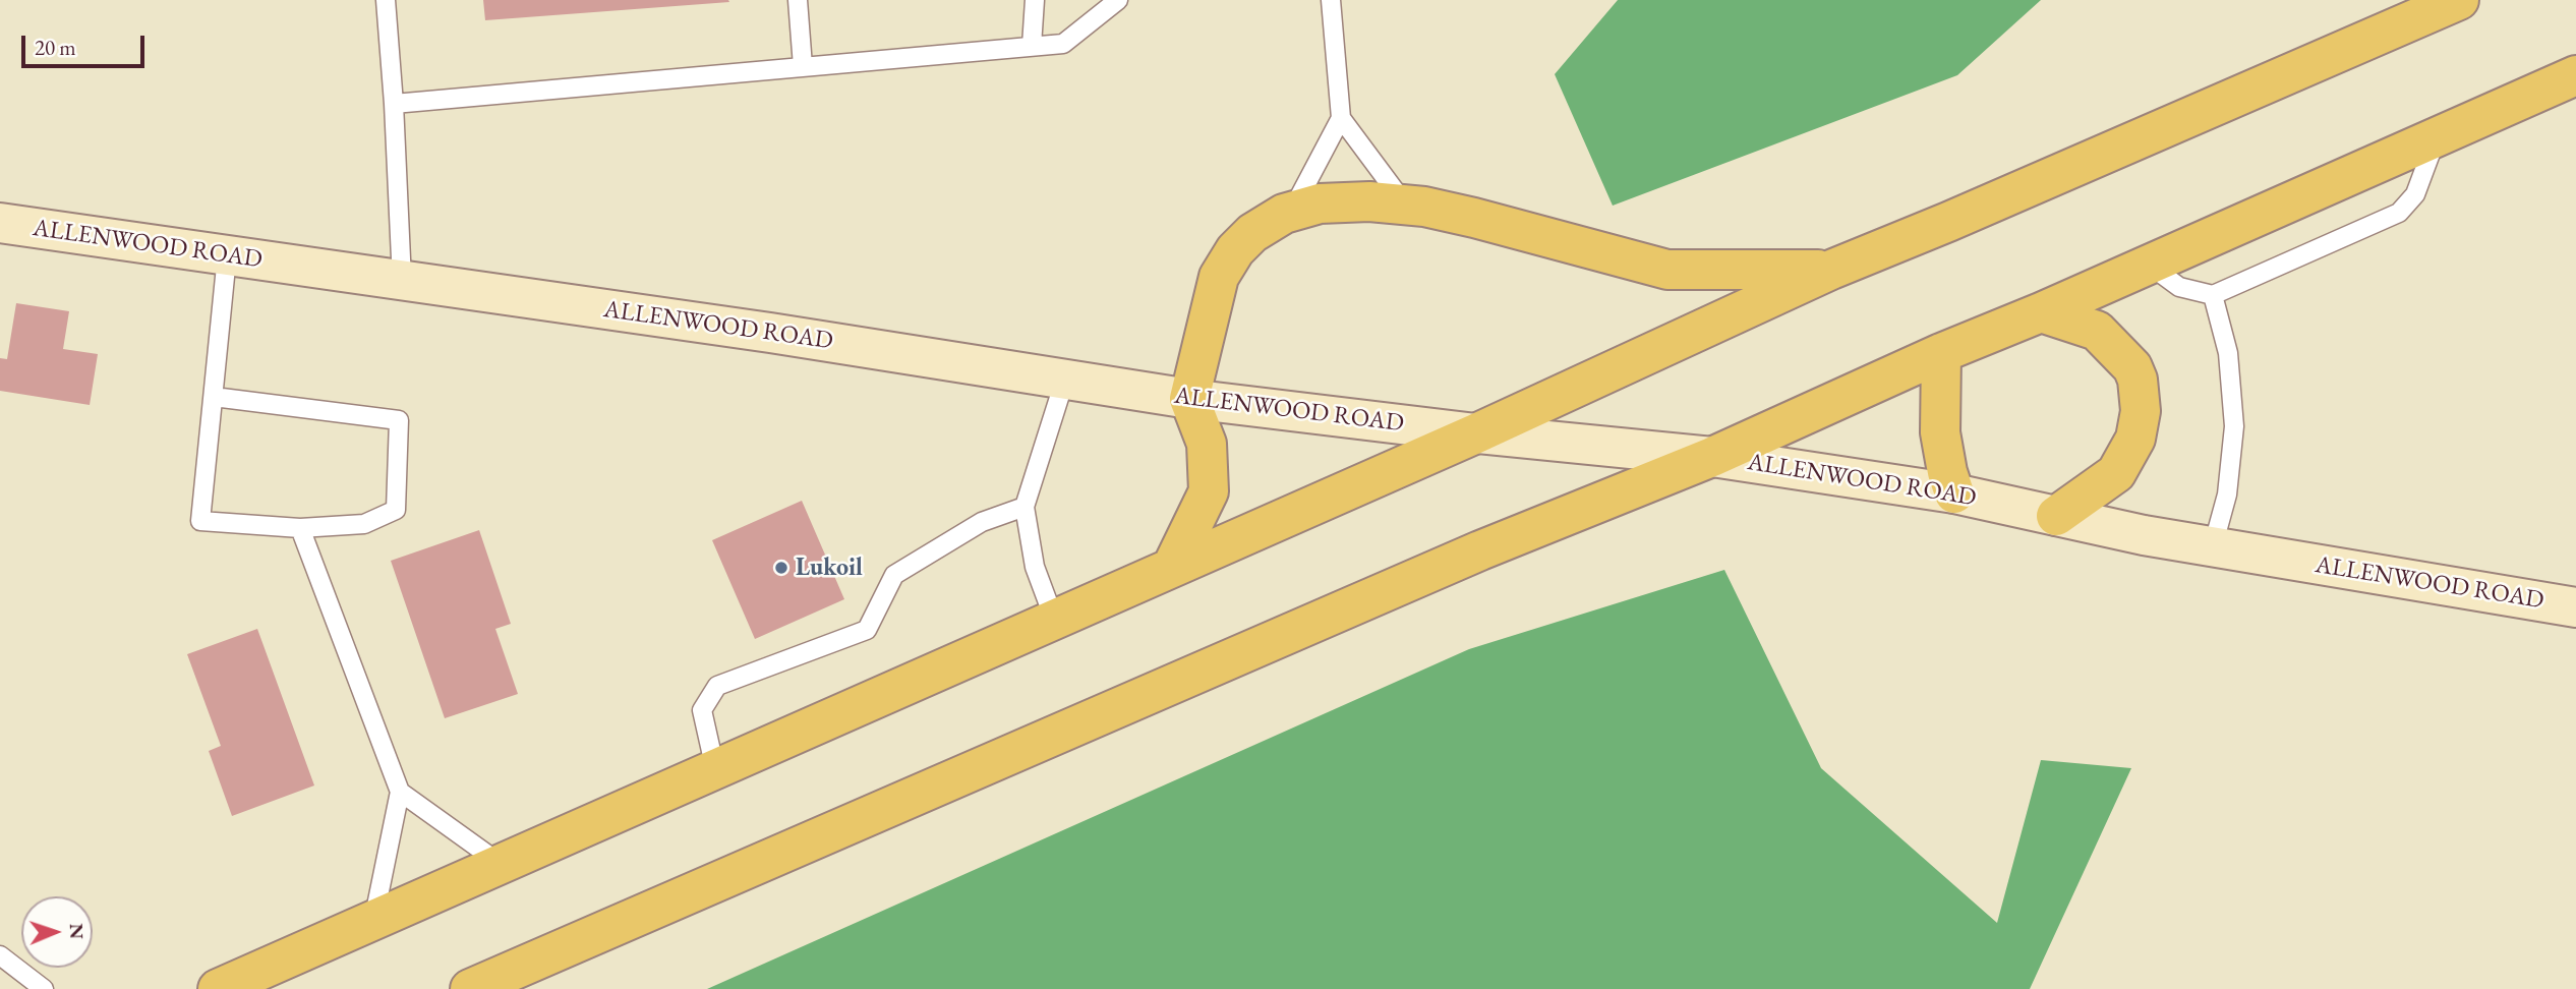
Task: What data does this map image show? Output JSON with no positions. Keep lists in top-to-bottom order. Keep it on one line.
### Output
{"streets":{"street":["ALLENWOOD ROAD"]},"places":["Lukoil"],"scale_bar":"20 m","north":"right"}
